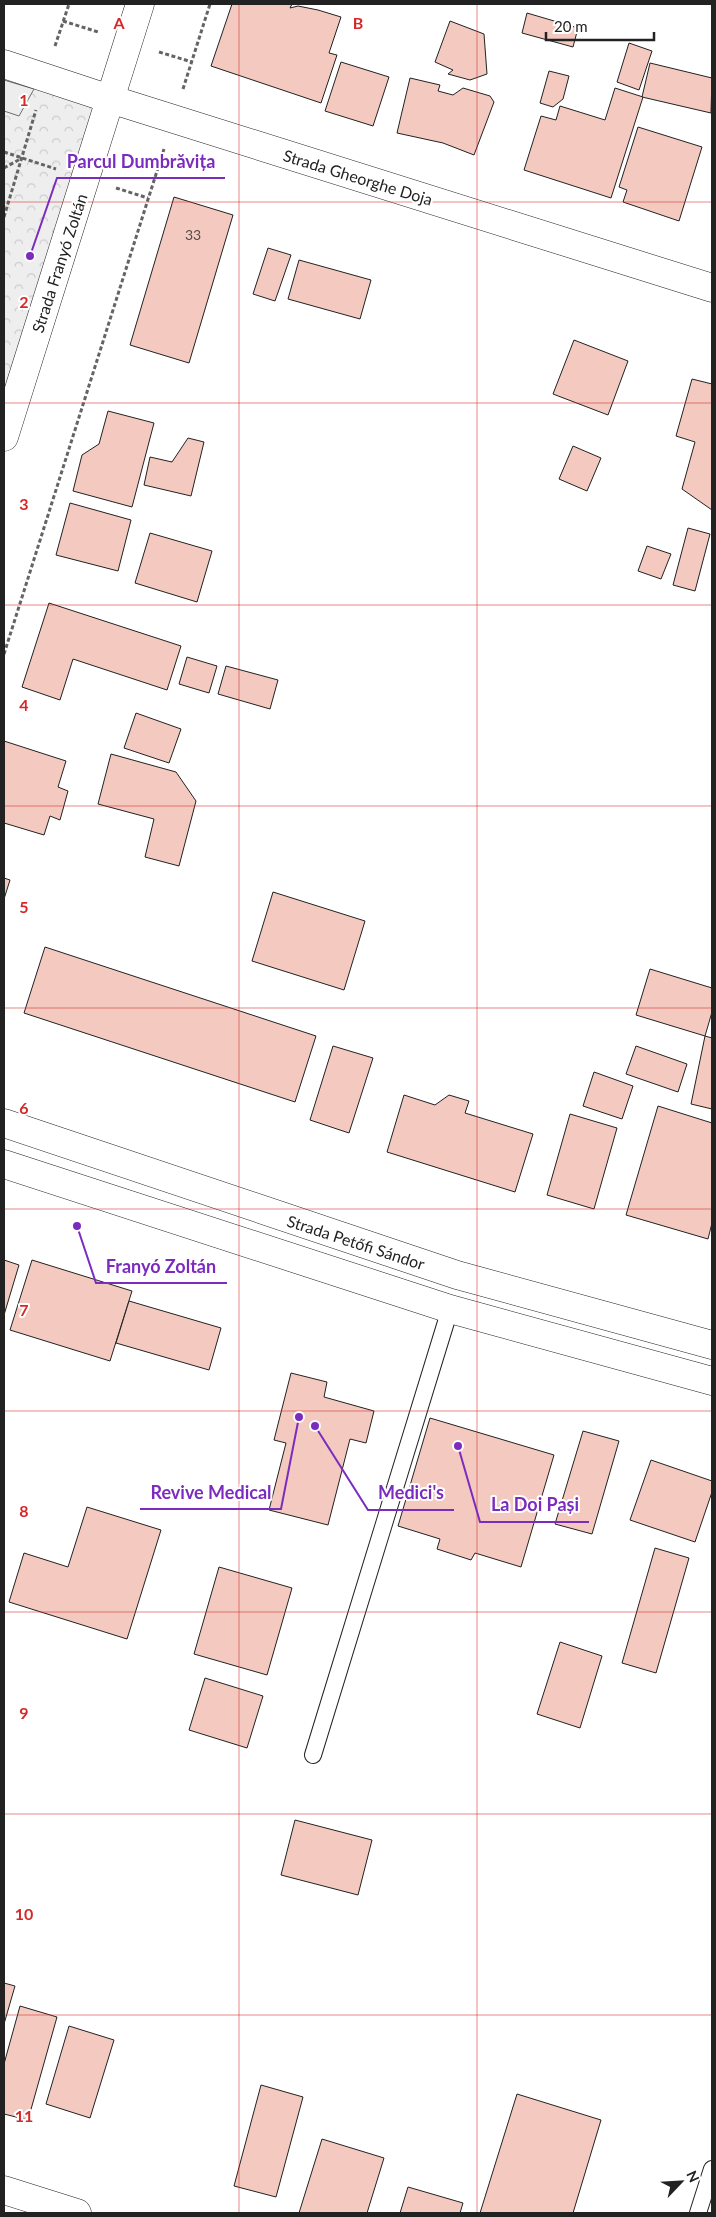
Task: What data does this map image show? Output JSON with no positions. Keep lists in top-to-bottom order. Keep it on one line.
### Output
{"streets":{"main road":["Strada Gheorghe Doja","Strada Franyó Zoltán","Strada Petőfi Sándor"]},"crossings":[["Strada Gheorghe Doja","Strada Franyó Zoltán"]],"places":["Parcul Dumbrăvița","Franyó Zoltán","Revive Medical","Medici's","La Doi Pași"],"house_numbers":["33"],"scale_bar":"20 m","north":"top right","grid":{"columns":["A","B"],"rows":["1","2","3","4","5","6","7","8","9","10","11"]}}
